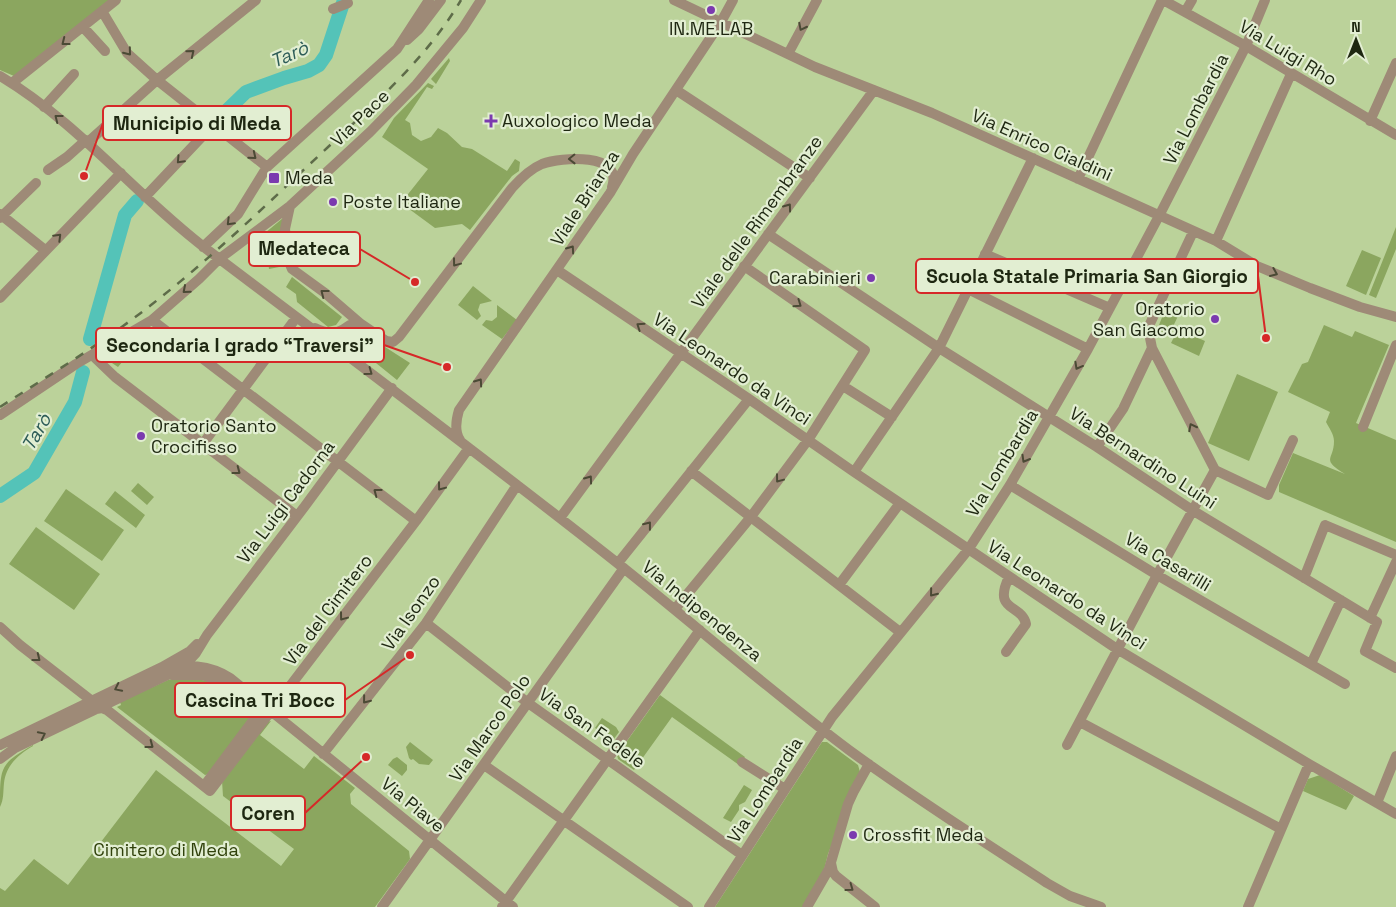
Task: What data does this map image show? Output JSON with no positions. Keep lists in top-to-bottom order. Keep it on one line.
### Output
{"streets":{"street":["Via Luigi Rho","Via Lombardia","Via Pace","Via Enrico Cialdini","Viale Brianza","Viale delle Rimembranze","Via Leonardo da Vinci","Via Bernardino Luini","Via Luigi Cadorna","Via Casarilli","Via del Cimitero","Via Indipendenza","Via Isonzo","Via Marco Polo","Via San Fedele","Via Piave"]},"crossings":[["Via Luigi Rho","Via Lombardia"],["Via Lombardia","Via Enrico Cialdini"],["Via Lombardia","Via Leonardo da Vinci"],["Via Lombardia","Via Bernardino Luini"],["Via Lombardia","Via Casarilli"],["Via Lombardia","Via Indipendenza"],["Via Lombardia","Via San Fedele"],["Via Pace","Via Indipendenza"],["Via Enrico Cialdini","Viale Brianza"],["Via Enrico Cialdini","Viale delle Rimembranze"],["Viale Brianza","Via Leonardo da Vinci"],["Viale Brianza","Via Indipendenza"],["Viale delle Rimembranze","Via Leonardo da Vinci"],["Viale delle Rimembranze","Via Bernardino Luini"],["Viale delle Rimembranze","Via Indipendenza"],["Via Leonardo da Vinci","Via Marco Polo"],["Via Luigi Cadorna","Via del Cimitero"],["Via Luigi Cadorna","Via Indipendenza"],["Via Luigi Cadorna","Via Piave"],["Via del Cimitero","Via Indipendenza"],["Via del Cimitero","Via Piave"],["Via Indipendenza","Via Isonzo"],["Via Indipendenza","Via Marco Polo"],["Via Isonzo","Via San Fedele"],["Via Isonzo","Via Piave"],["Via Marco Polo","Via San Fedele"],["Via Marco Polo","Via Piave"]],"one_way":["Viale Brianza","Viale delle Rimembranze","Via Isonzo"],"water":["Tarò"],"parks":["Cimitero di Meda"],"places":{"other":["IN.ME.LAB","Municipio di Meda","Poste Italiane","Carabinieri","Medateca","Oratorio San Giacomo","Scuola Statale Primaria San Giorgio","Secondaria I grado “Traversi”","Oratorio Santo Crocifisso","Cascina Tri Bocc","Coren","Crossfit Meda"],"health":["Auxologico Meda"],"transit":["Meda"]},"north":"top"}
